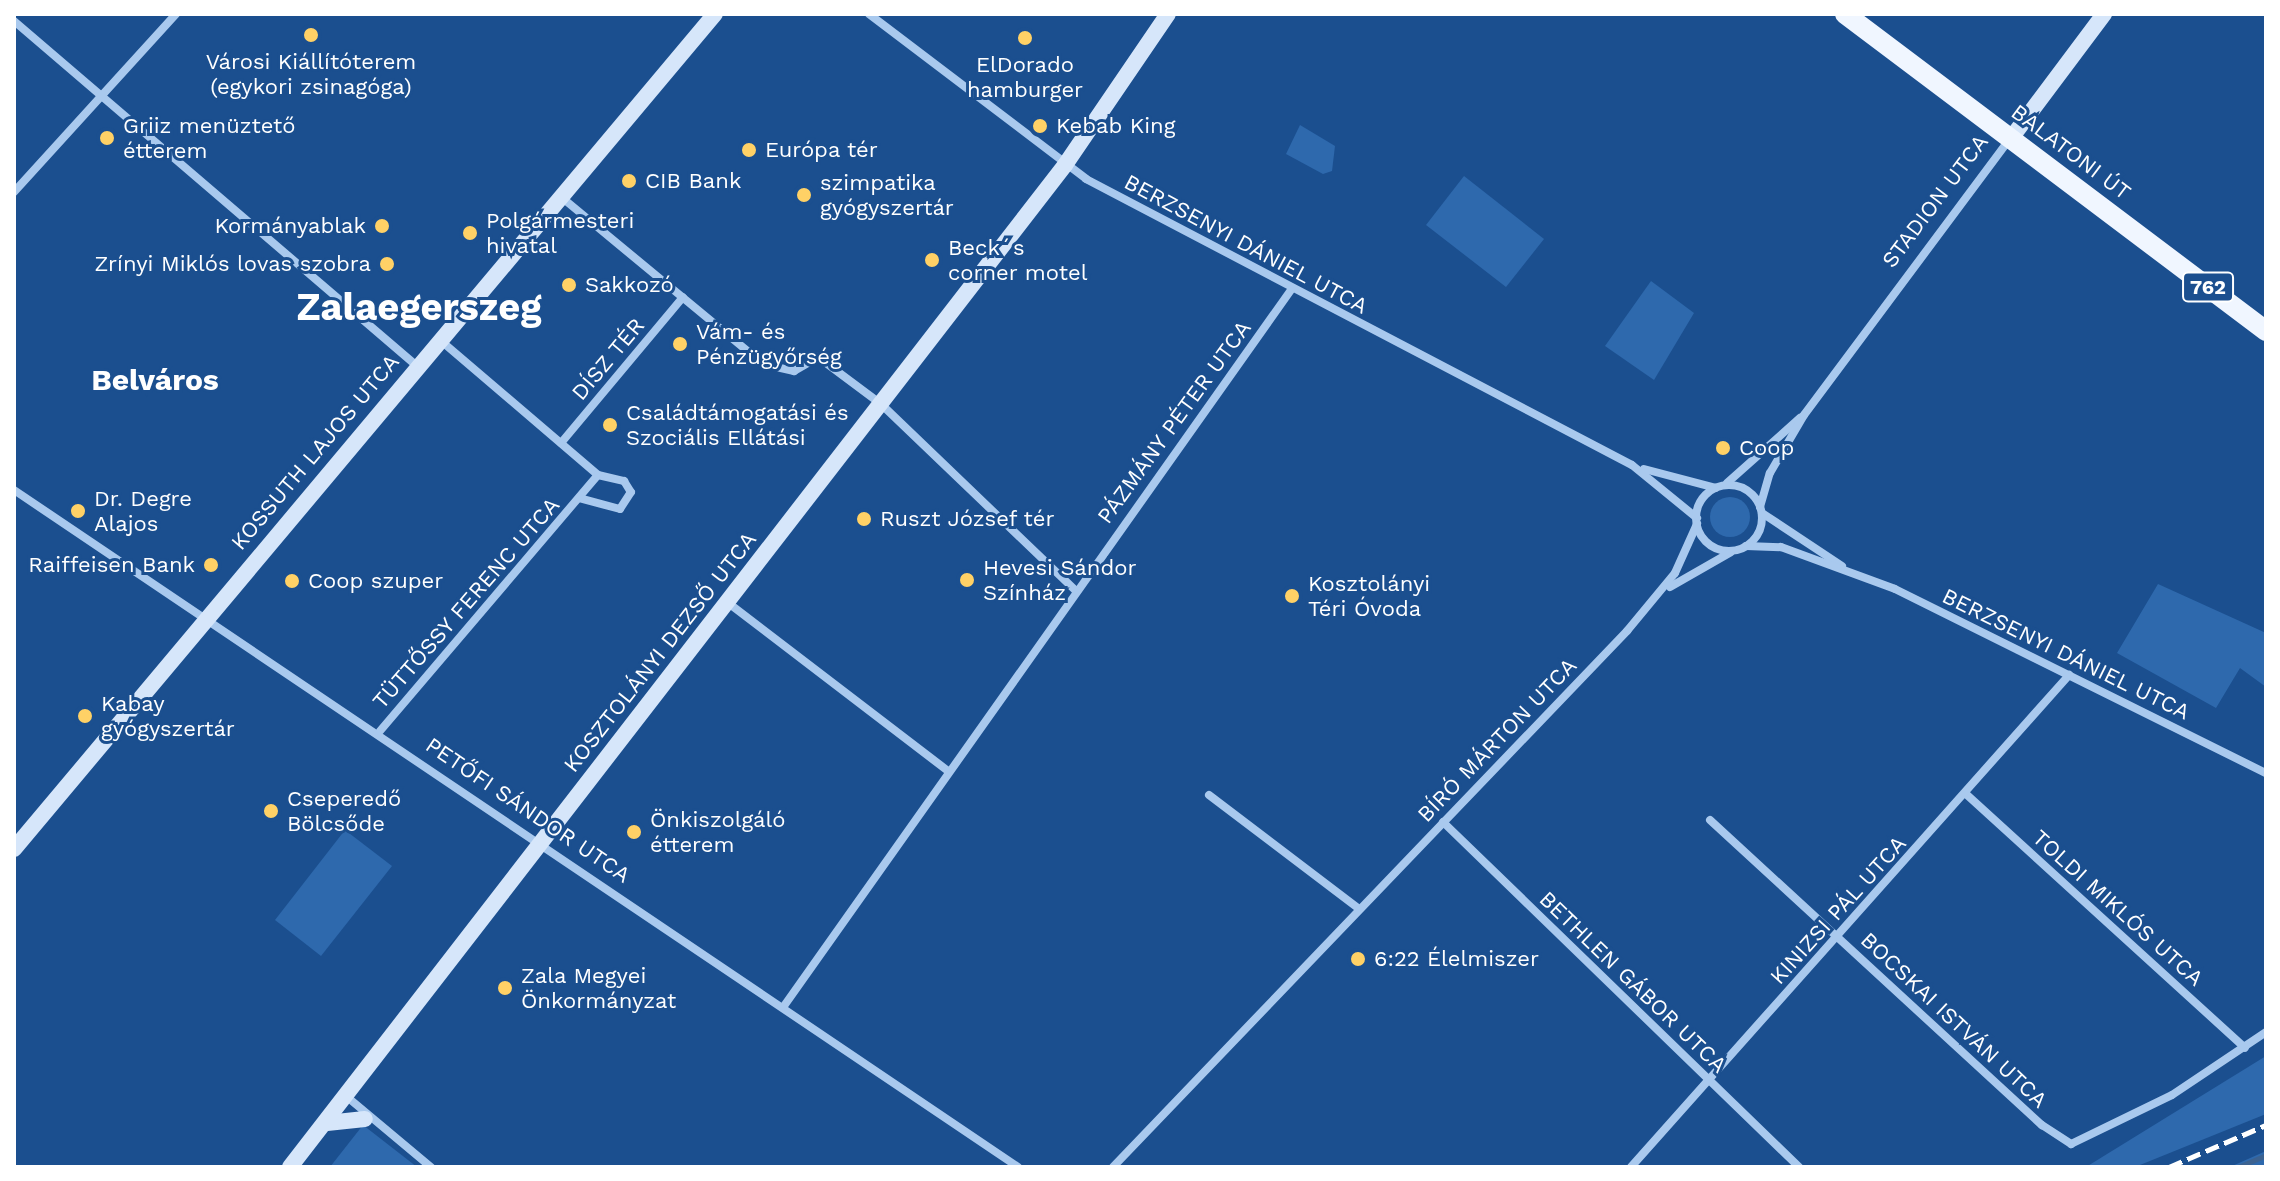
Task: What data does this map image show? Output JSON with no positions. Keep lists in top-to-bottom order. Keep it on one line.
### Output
{"streets":{"main road":["BALATONI ÚT","STADION UTCA","762","KOSSUTH LAJOS UTCA","KOSZTOLÁNYI DEZSŐ UTCA"],"street":["BERZSENYI DÁNIEL UTCA","DÍSZ TÉR","PÁZMÁNY PÉTER UTCA","TÜTTŐSSY FERENC UTCA","BÍRÓ MÁRTON UTCA","PETŐFI SÁNDOR UTCA","TOLDI MIKLÓS UTCA","KINIZSI PÁL UTCA","BETHLEN GÁBOR UTCA","BOCSKAI ISTVÁN UTCA"]},"crossings":[["BALATONI ÚT","STADION UTCA"],["STADION UTCA","BERZSENYI DÁNIEL UTCA"],["STADION UTCA","BÍRÓ MÁRTON UTCA"],["BERZSENYI DÁNIEL UTCA","PÁZMÁNY PÉTER UTCA"],["BERZSENYI DÁNIEL UTCA","KOSZTOLÁNYI DEZSŐ UTCA"],["BERZSENYI DÁNIEL UTCA","BÍRÓ MÁRTON UTCA"],["BERZSENYI DÁNIEL UTCA","KINIZSI PÁL UTCA"],["PÁZMÁNY PÉTER UTCA","PETŐFI SÁNDOR UTCA"],["KOSSUTH LAJOS UTCA","PETŐFI SÁNDOR UTCA"],["TÜTTŐSSY FERENC UTCA","PETŐFI SÁNDOR UTCA"],["KOSZTOLÁNYI DEZSŐ UTCA","PETŐFI SÁNDOR UTCA"],["BÍRÓ MÁRTON UTCA","BETHLEN GÁBOR UTCA"],["TOLDI MIKLÓS UTCA","KINIZSI PÁL UTCA"],["TOLDI MIKLÓS UTCA","BOCSKAI ISTVÁN UTCA"],["KINIZSI PÁL UTCA","BETHLEN GÁBOR UTCA"],["KINIZSI PÁL UTCA","BOCSKAI ISTVÁN UTCA"]],"districts":["Zalaegerszeg","Belváros"],"places":["Városi Kiállítóterem (egykori zsinagóga)","ElDorado hamburger","Kebab King","Griiz menüztető étterem","Európa tér","CIB Bank","szimpatika gyógyszertár","Kormányablak","Polgármesteri hivatal","Beck´s corner motel","Zrínyi Miklós lovas szobra","Sakkozó","Vám- és Pénzügyőrség","Családtámogatási és Szociális Ellátási","Coop","Dr. Degre Alajos","Ruszt József tér","Raiffeisen Bank","Hevesi Sándor Színház","Coop szuper","Kosztolányi Téri Óvoda","Kabay gyógyszertár","Cseperedő Bölcsőde","Önkiszolgáló étterem","6:22 Élelmiszer","Zala Megyei Önkormányzat"]}
